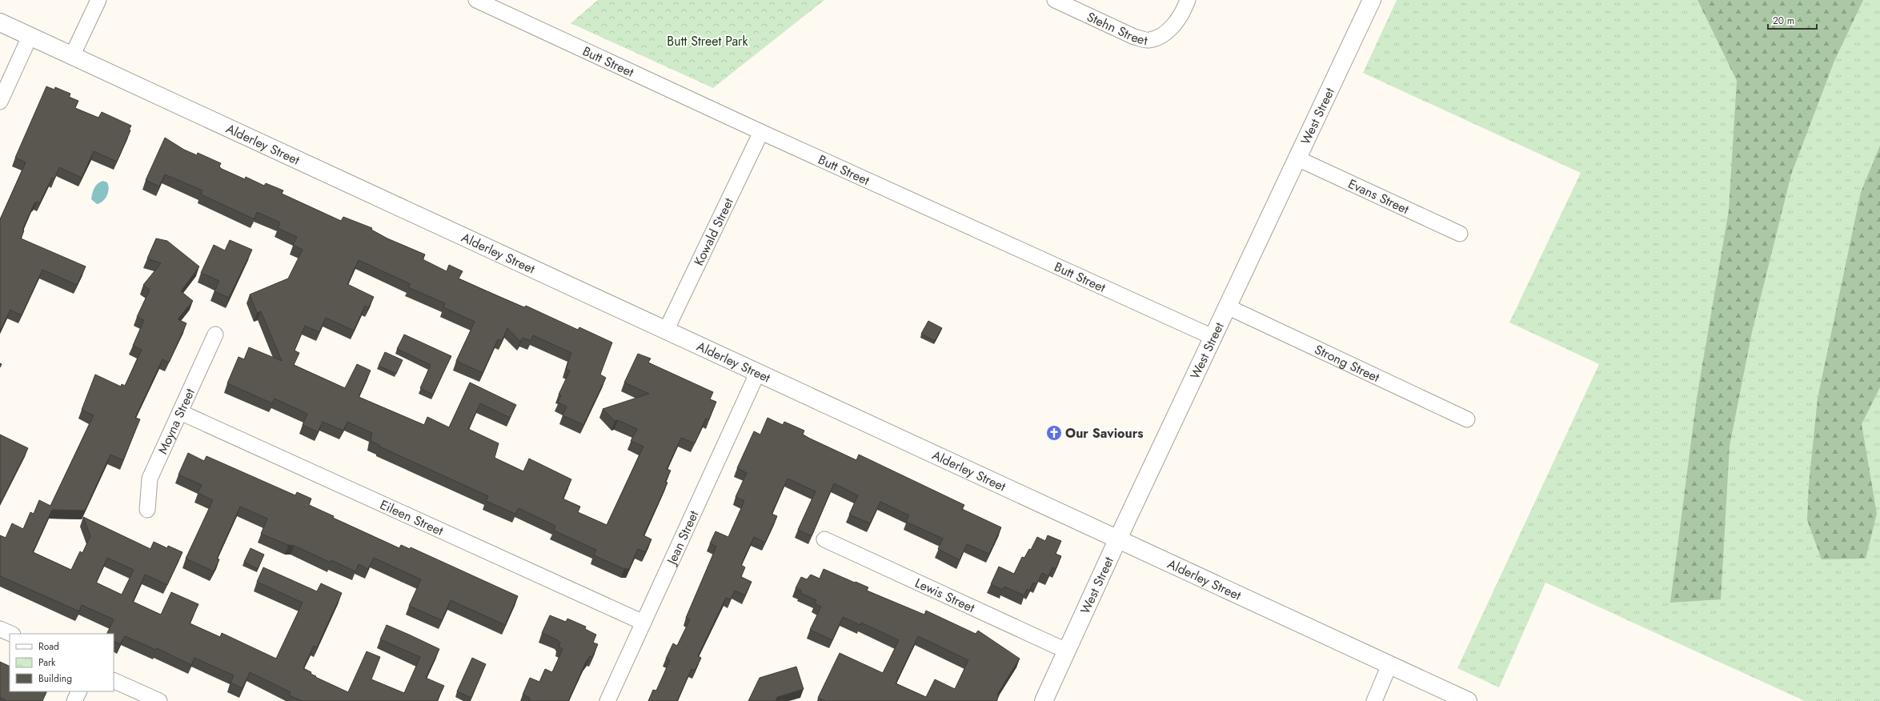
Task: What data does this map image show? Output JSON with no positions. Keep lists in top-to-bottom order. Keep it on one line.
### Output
{"streets":{"street":["Stehn Street","Butt Street","West Street","Alderley Street","Evans Street","Kowald Street","Strong Street","Moyna Street","Eileen Street","Jean Street","Lewis Street"]},"crossings":[["Butt Street","West Street"],["Butt Street","Kowald Street"],["West Street","Alderley Street"],["West Street","Evans Street"],["West Street","Strong Street"],["West Street","Lewis Street"],["Alderley Street","Kowald Street"],["Alderley Street","Jean Street"],["Moyna Street","Eileen Street"],["Eileen Street","Jean Street"]],"parks":["Butt Street Park"],"places":{"church":["Our Saviours"]},"legend":["Road","Park","Building"],"scale_bar":"20 m"}
